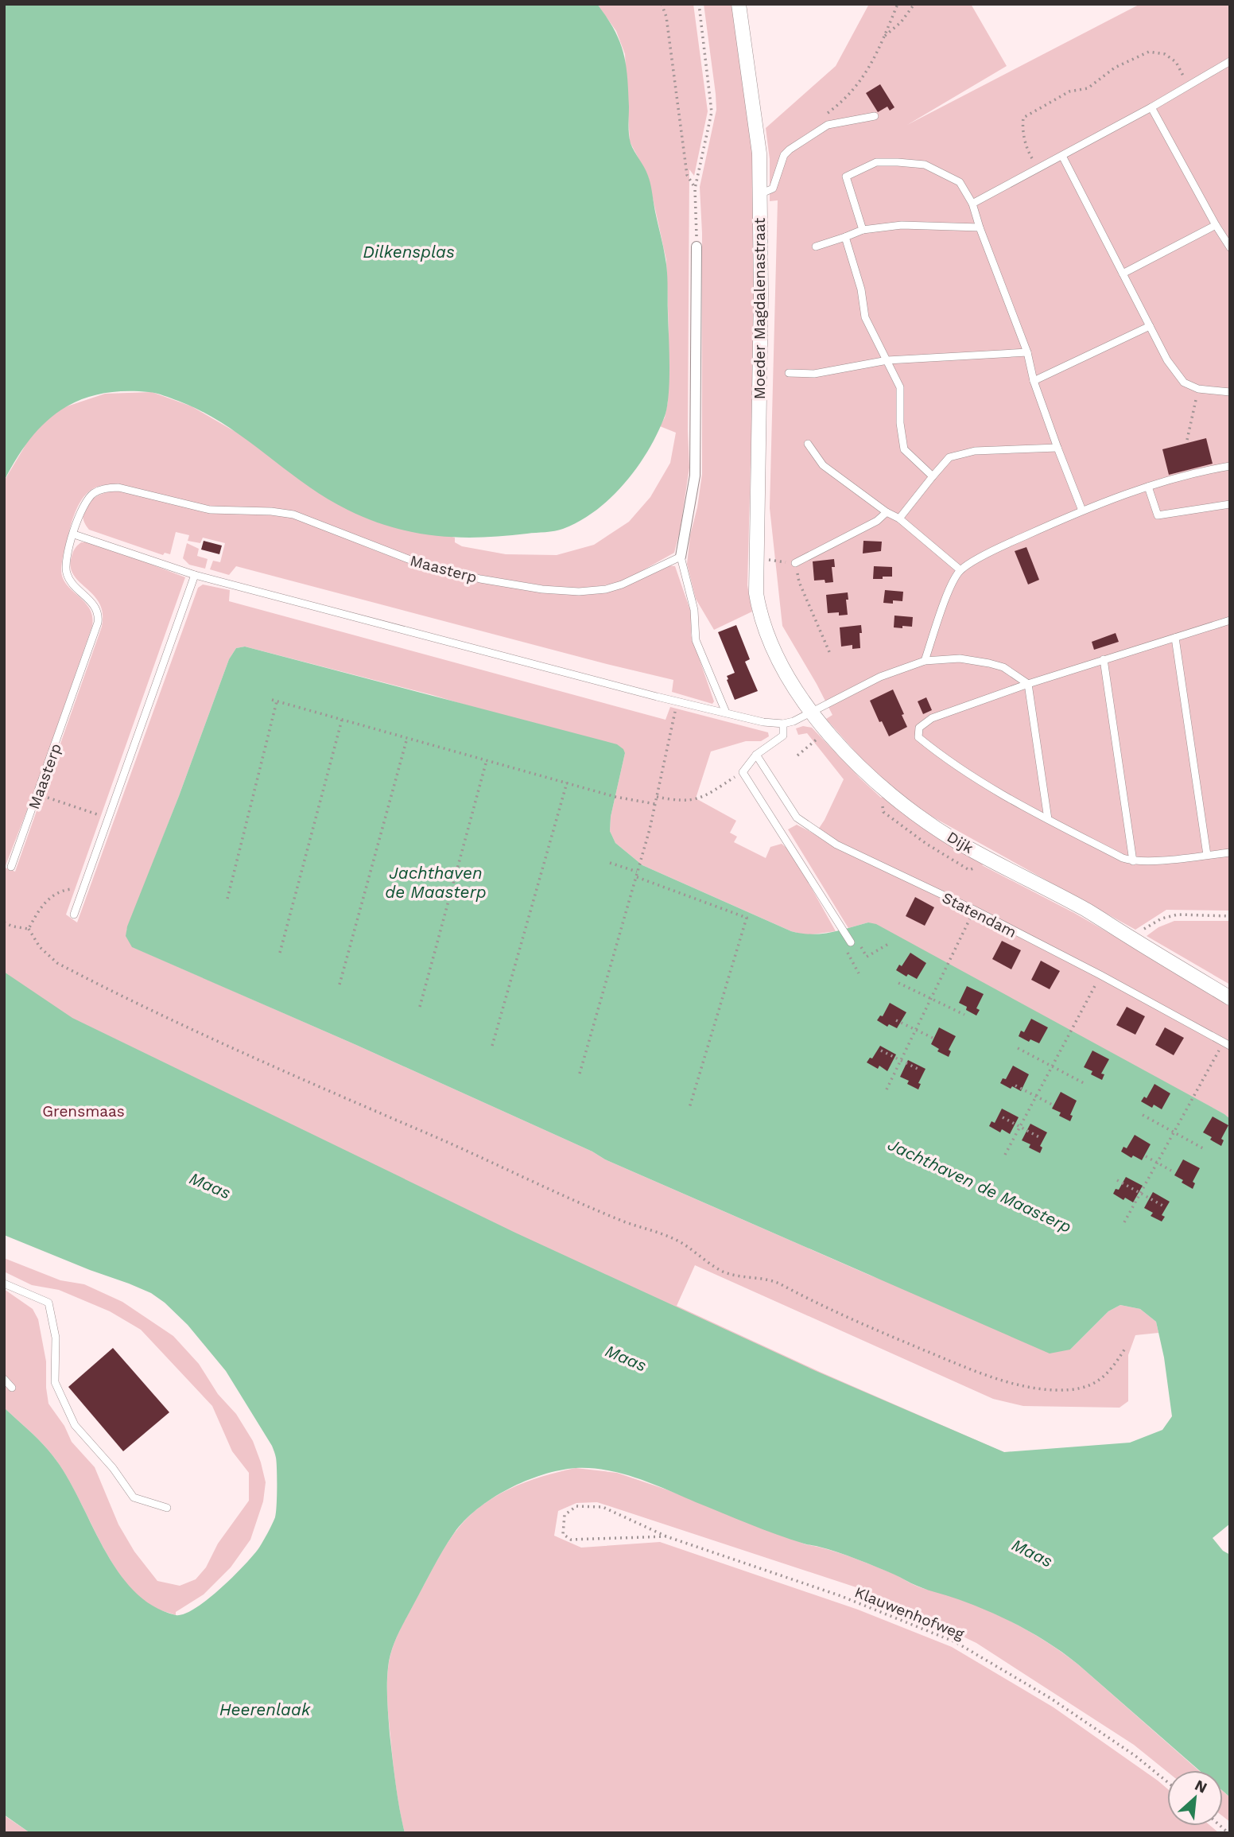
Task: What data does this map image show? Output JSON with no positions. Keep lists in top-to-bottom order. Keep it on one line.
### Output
{"streets":{"street":["Moeder Magdalenastraat","Dijk"],"lane":["Maasterp","Statendam"],"path":["Klauwenhofweg"]},"crossings":[["Moeder Magdalenastraat","Dijk"]],"water":["Dilkensplas","Jachthaven de Maasterp","Maas","Heerenlaak"],"parks":["Grensmaas"],"north":"top right"}
